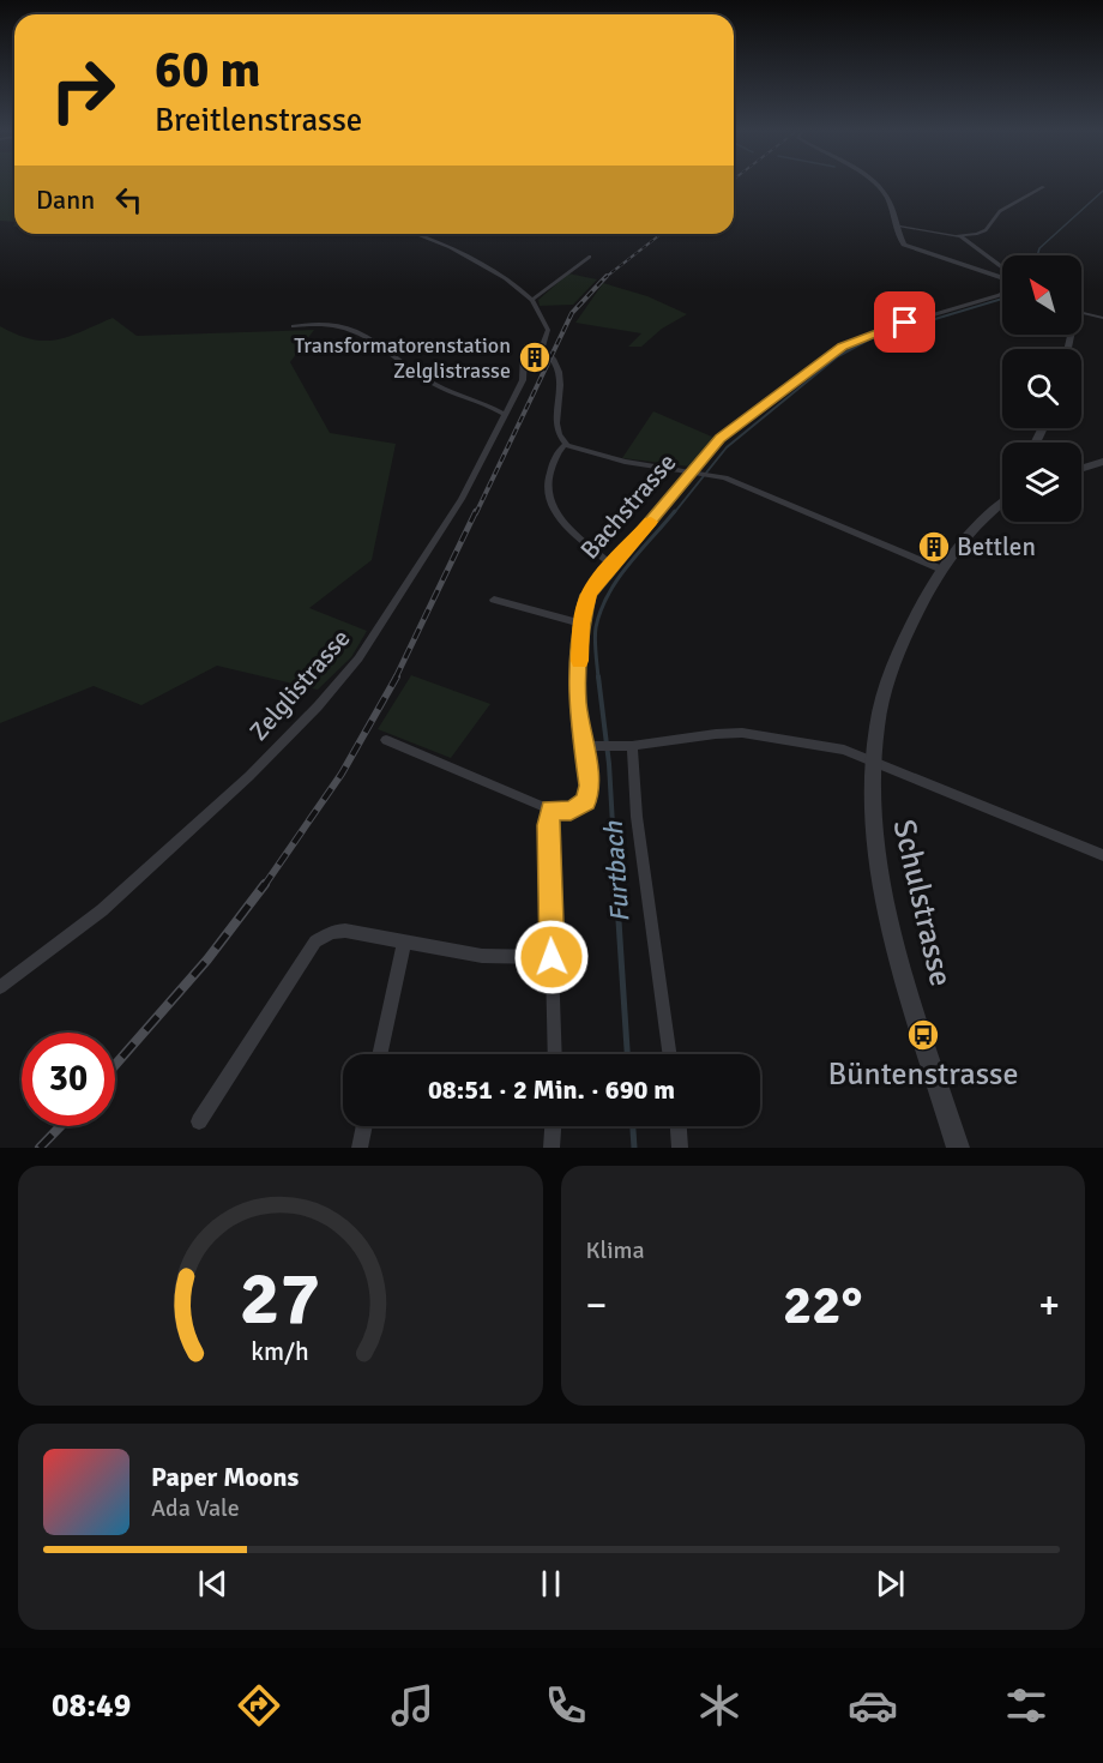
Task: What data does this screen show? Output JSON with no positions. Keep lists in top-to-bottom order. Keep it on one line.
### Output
{"streets":{"street":["Bachstrasse","Zelglistrasse","Schulstrasse"]},"water":["Furtbach"],"places":{"building":["Transformatorenstation Zelglistrasse","Bettlen"],"bus stop":["Büntenstrasse"]},"north":"top left","page":{"turn":["60 m","Breitlenstrasse"],"then":"Dann","limit":"30","trip":"08:51 · 2 Min. · 690 m","tile":"Klima","heat":["−","22°","+"],"song":["Paper Moons","Ada Vale"],"tabs":"08:49","gauge":["27","km/h"]}}
